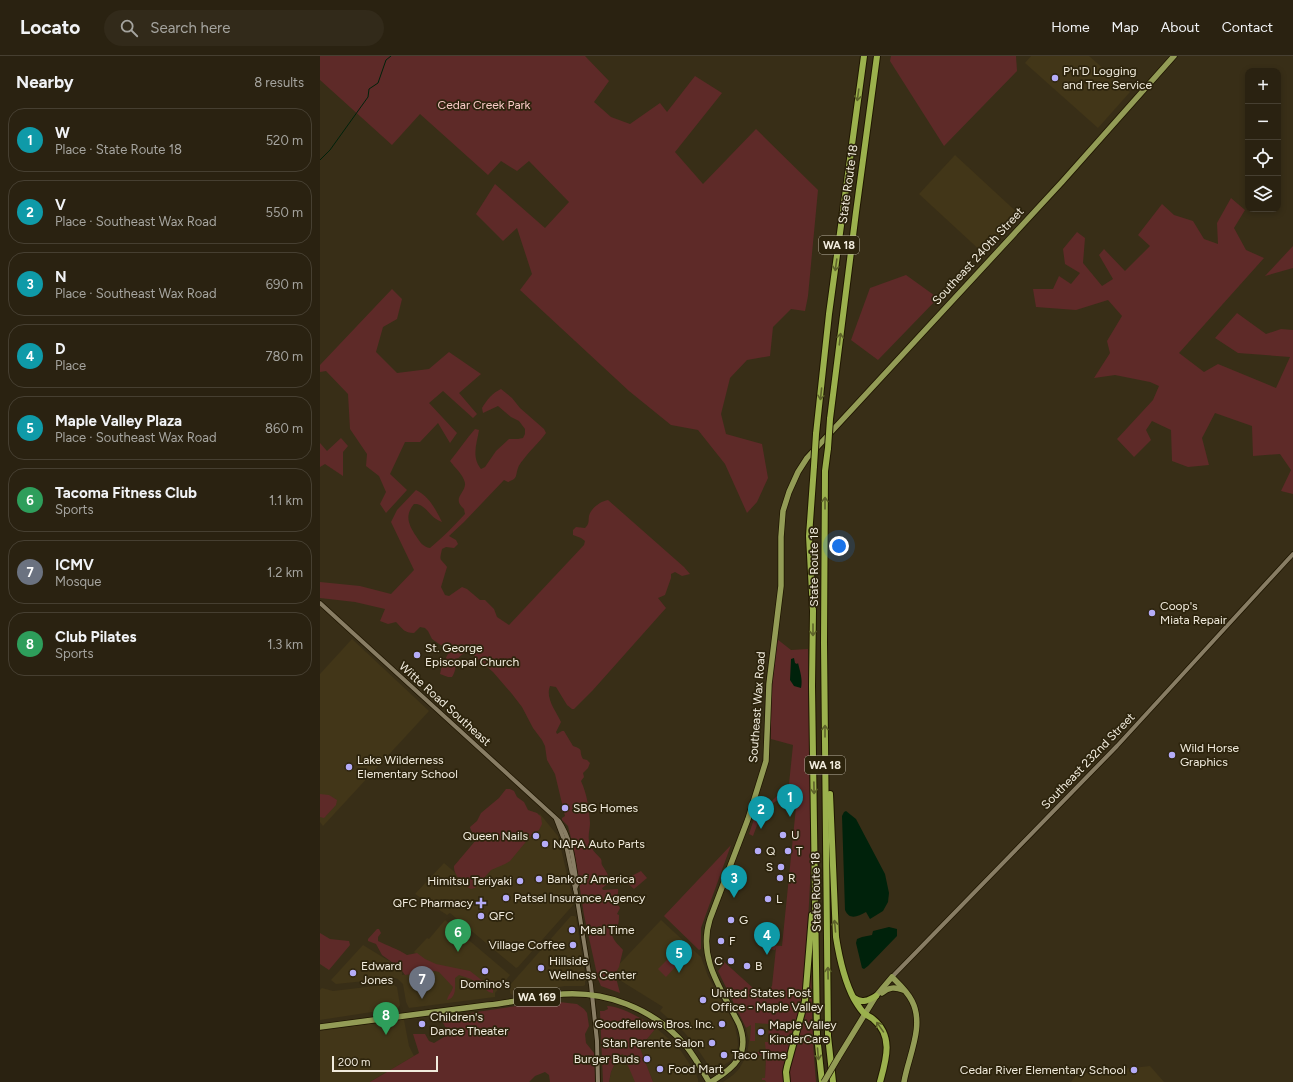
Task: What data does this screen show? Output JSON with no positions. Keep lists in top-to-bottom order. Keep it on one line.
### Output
{"streets":{"highway":["State Route 18","WA 18"],"main road":["Southeast 240th Street","Southeast Wax Road","WA 169"],"street":["Witte Road Southeast","Southeast 232nd Street"]},"crossings":[["Southeast 240th Street","Southeast Wax Road"],["Witte Road Southeast","WA 169"],["Southeast Wax Road","WA 169"]],"parks":["Cedar Creek Park"],"places":{"other":["P'n'D Logging and Tree Service","Coop's Miata Repair","St. George Episcopal Church","Wild Horse Graphics","Lake Wilderness Elementary School","SBG Homes","U","Queen Nails","NAPA Auto Parts","Q","T","S","R","Bank of America","Himitsu Teriyaki","Patsel Insurance Agency","L","QFC","G","Meal Time","F","Village Coffee","C","B","Hillside Wellness Center","Domino's","Edward Jones","United States Post Office - Maple Valley","Children's Dance Theater","Goodfellows Bros. Inc.","Maple Valley KinderCare","Stan Parente Salon","Taco Time","Burger Buds","Food Mart","Cedar River Elementary School"],"health":["QFC Pharmacy"]},"scale_bar":"200 m","page":{"header":"Locato","search":"Search here","nav":["Home","Map","About","Contact"],"heading":["Nearby","8 results"],"map_buttons":["+","−"],"list":[{"mark":"1","name":"W","note":"Place · State Route 18","value":"520 m"},{"mark":"2","name":"V","note":"Place · Southeast Wax Road","value":"550 m"},{"mark":"3","name":"N","note":"Place · Southeast Wax Road","value":"690 m"},{"mark":"4","name":"D","note":"Place","value":"780 m"},{"mark":"5","name":"Maple Valley Plaza","note":"Place · Southeast Wax Road","value":"860 m"},{"mark":"6","name":"Tacoma Fitness Club","note":"Sports","value":"1.1 km"},{"mark":"7","name":"ICMV","note":"Mosque","value":"1.2 km"},{"mark":"8","name":"Club Pilates","note":"Sports","value":"1.3 km"}],"pins":["1","2","3","6","4","5","7","8"],"scale":"200 m"}}
